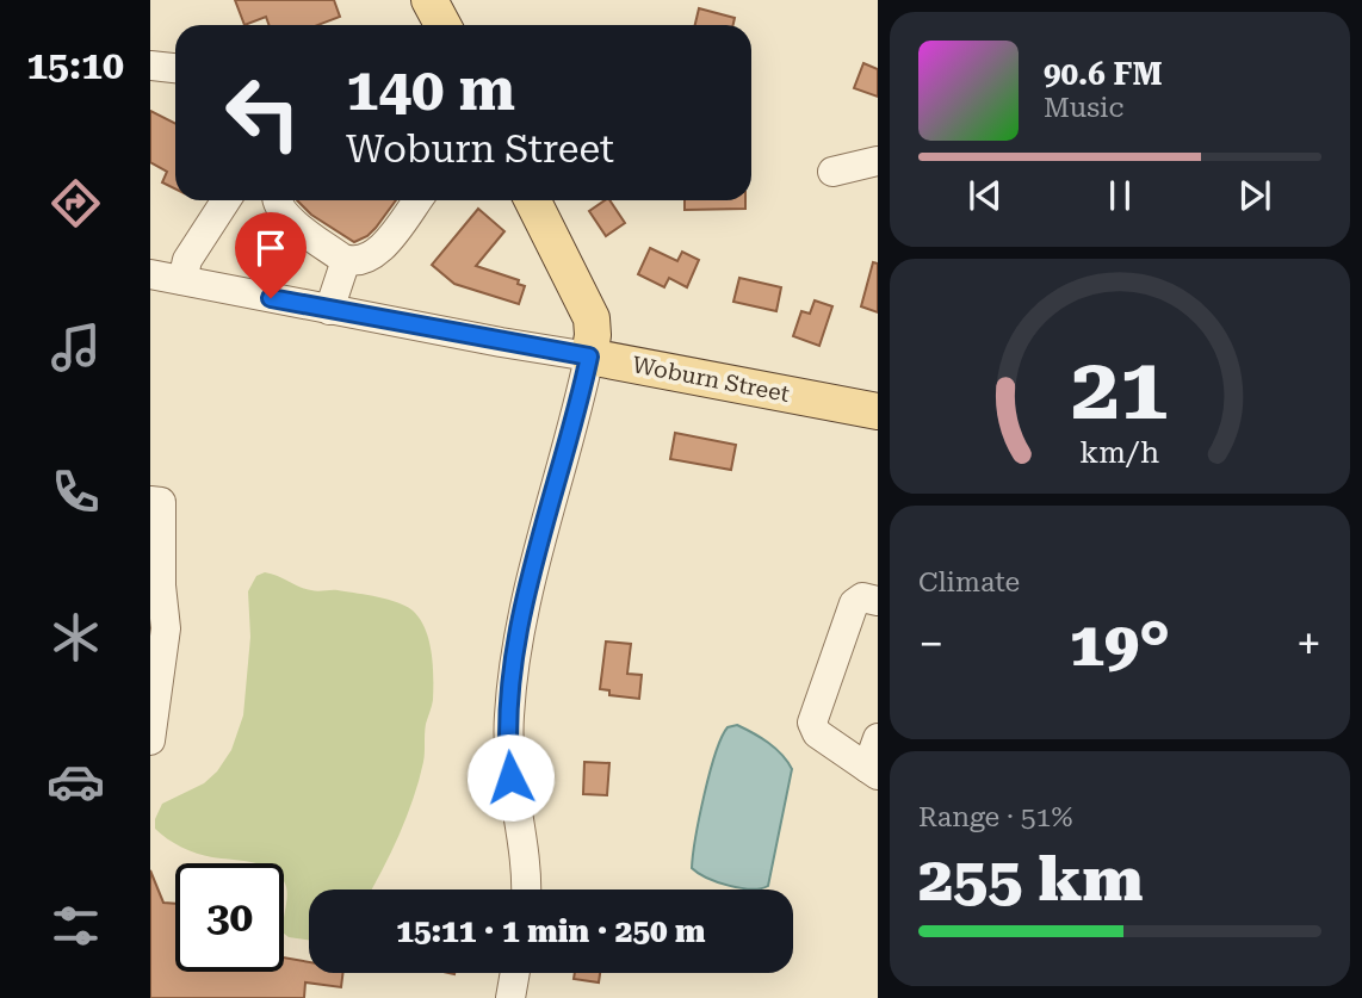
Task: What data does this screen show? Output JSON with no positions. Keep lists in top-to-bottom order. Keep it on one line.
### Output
{"streets":{"main road":["Woburn Street"]},"page":{"tabs":"15:10","turn":["140 m","Woburn Street"],"song":["90.6 FM","Music"],"tile":["Climate",["Range · 51%","255 km"]],"heat":["−","19°","+"],"limit":"30","trip":"15:11 · 1 min · 250 m","gauge":["21","km/h"]}}
